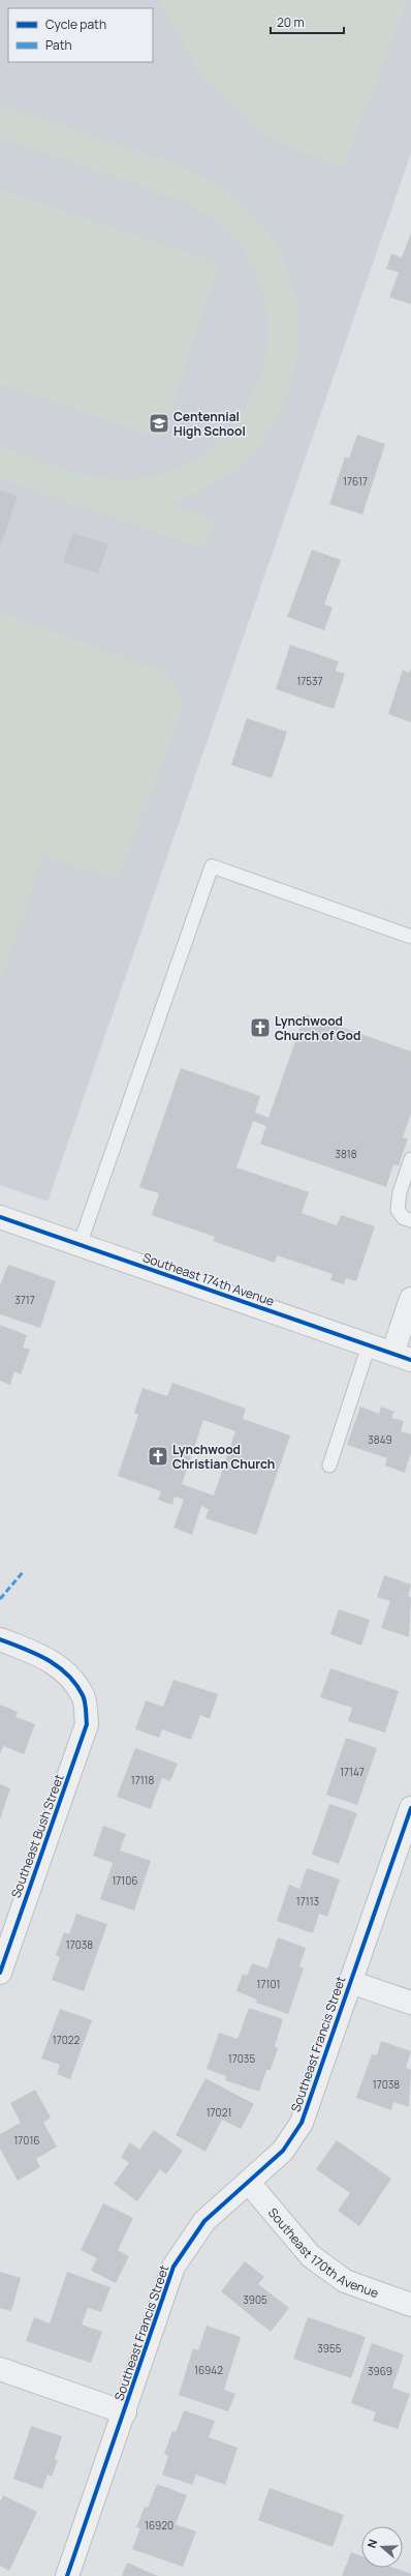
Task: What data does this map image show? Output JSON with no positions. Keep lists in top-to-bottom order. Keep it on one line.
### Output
{"streets":{"street":["Southeast 174th Avenue","Southeast Bush Street","Southeast Francis Street","Southeast 170th Avenue"]},"crossings":[["Southeast Francis Street","Southeast 170th Avenue"]],"places":{"school or university":["Centennial High School"],"church":["Lynchwood Church of God","Lynchwood Christian Church"]},"house_numbers":["17617","17537","3818","3717","3849","17147","17118","17106","17113","17038","17101","17022","17035","17038","17021","17016","3905","3955","16942","3969","16920"],"legend":["Cycle path","Path"],"scale_bar":"20 m","north":"left"}
